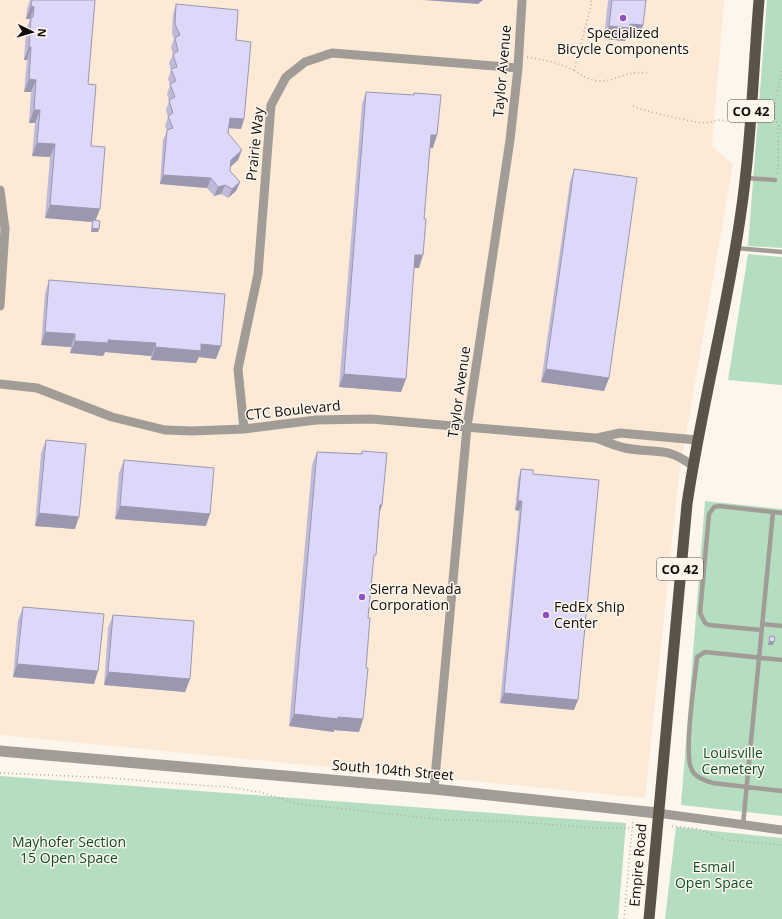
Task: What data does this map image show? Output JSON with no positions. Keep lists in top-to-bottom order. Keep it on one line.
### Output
{"streets":{"main road":["CO 42","Empire Road"],"street":["Taylor Avenue","Prairie Way","CTC Boulevard","South 104th Street"]},"crossings":[["Taylor Avenue","Prairie Way"],["Taylor Avenue","CTC Boulevard"],["Taylor Avenue","South 104th Street"],["CO 42","CTC Boulevard"],["CO 42","South 104th Street"],["CO 42","Empire Road"],["Prairie Way","CTC Boulevard"],["South 104th Street","Empire Road"]],"parks":["Louisville Cemetery","Mayhofer Section 15 Open Space","Esmail Open Space"],"places":["Specialized Bicycle Components","Sierra Nevada Corporation","FedEx Ship Center"],"north":"right"}
